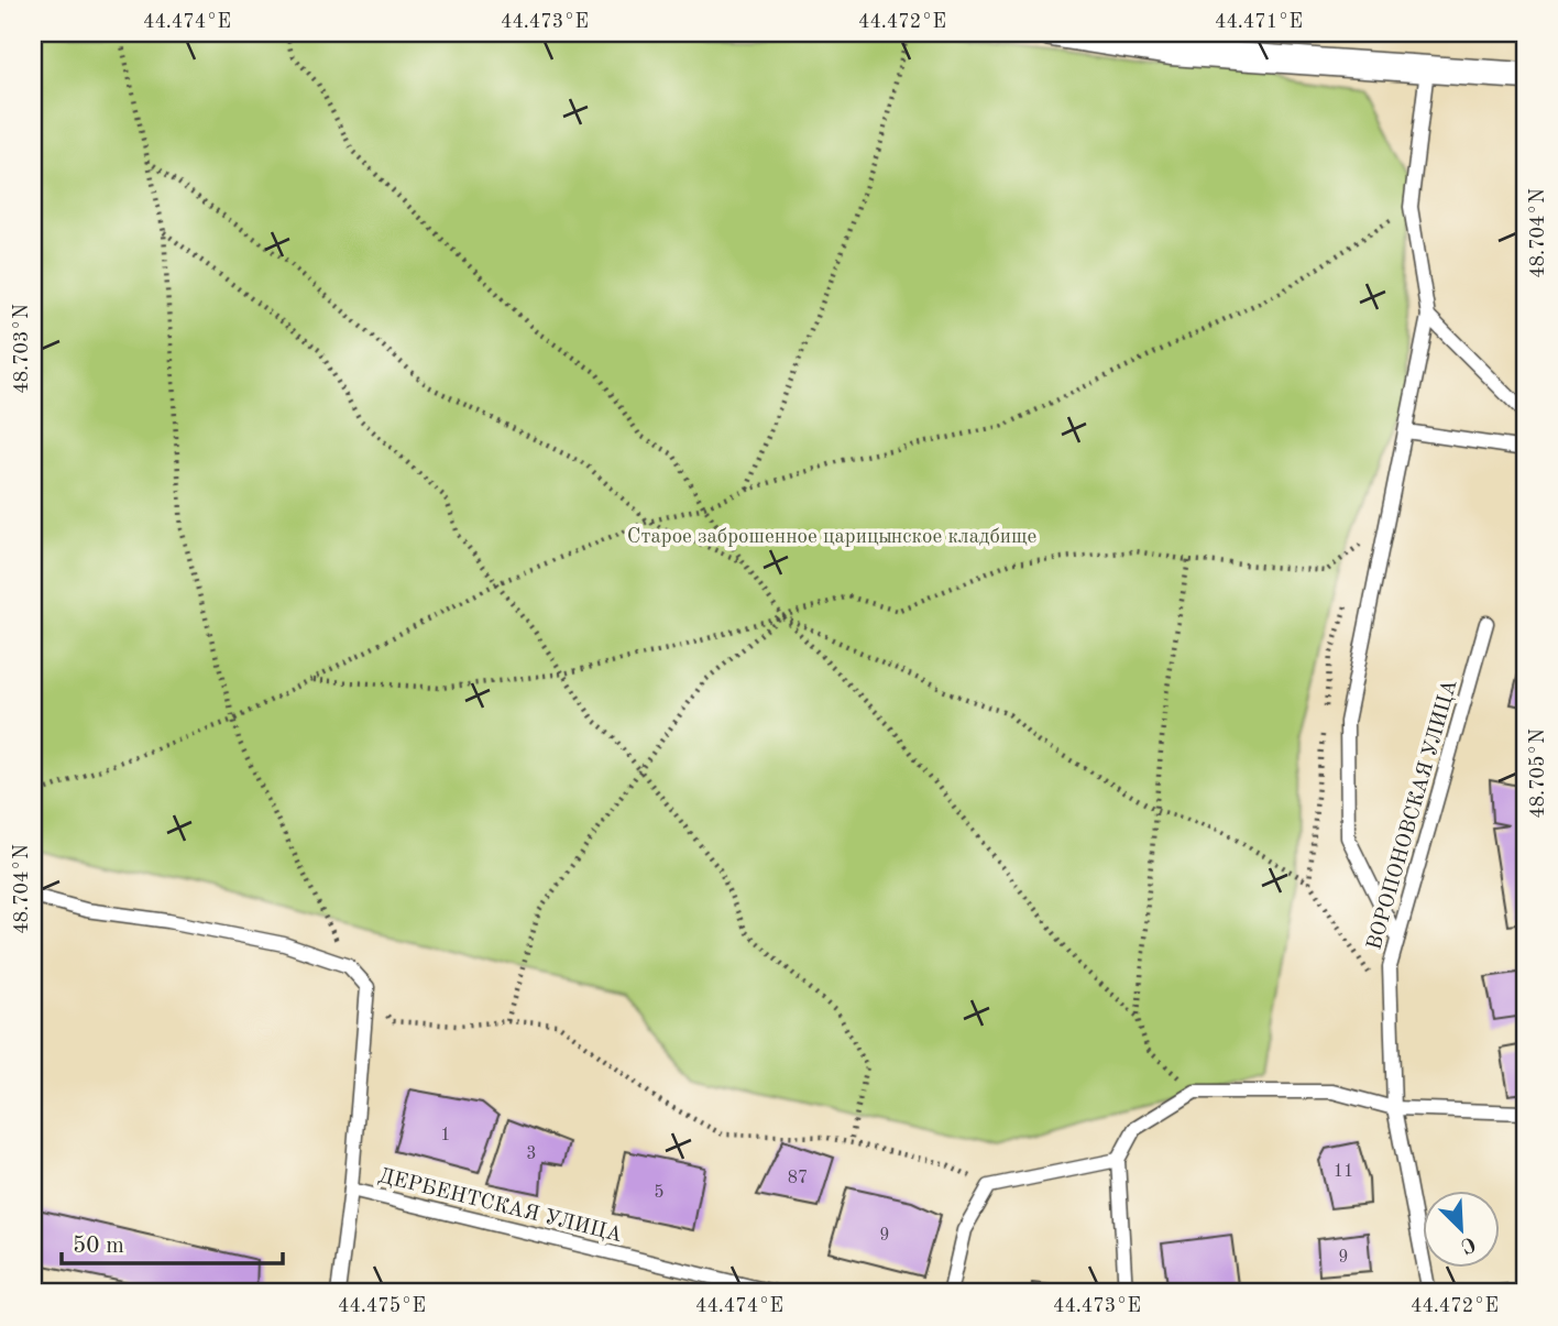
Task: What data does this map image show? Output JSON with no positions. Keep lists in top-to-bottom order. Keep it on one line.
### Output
{"streets":{"lane":["ВОРОПОНОВСКАЯ УЛИЦА","ДЕРБЕНТСКАЯ УЛИЦА"]},"parks":["Старое заброшенное царицынское кладбище"],"house_numbers":["1","3","11","87","5","9","9"],"scale_bar":"50 m","north":"bottom right","coordinates":["44.474°E","44.473°E","44.472°E","44.471°E","48.704°N","48.703°N","48.705°N","44.475°E"]}
